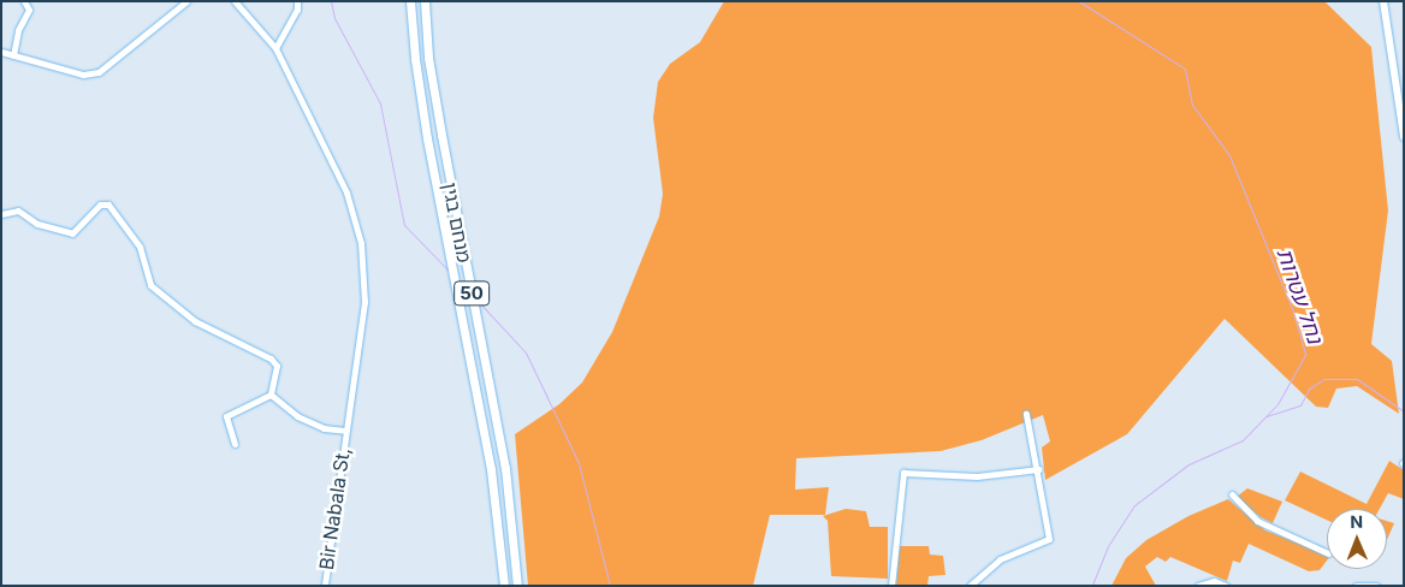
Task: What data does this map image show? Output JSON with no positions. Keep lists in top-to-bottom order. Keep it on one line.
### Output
{"streets":{"highway":["מנחם בגין","50"],"street":["Bir Nabala St,"]},"water":["נחל עטרות"],"north":"top"}
